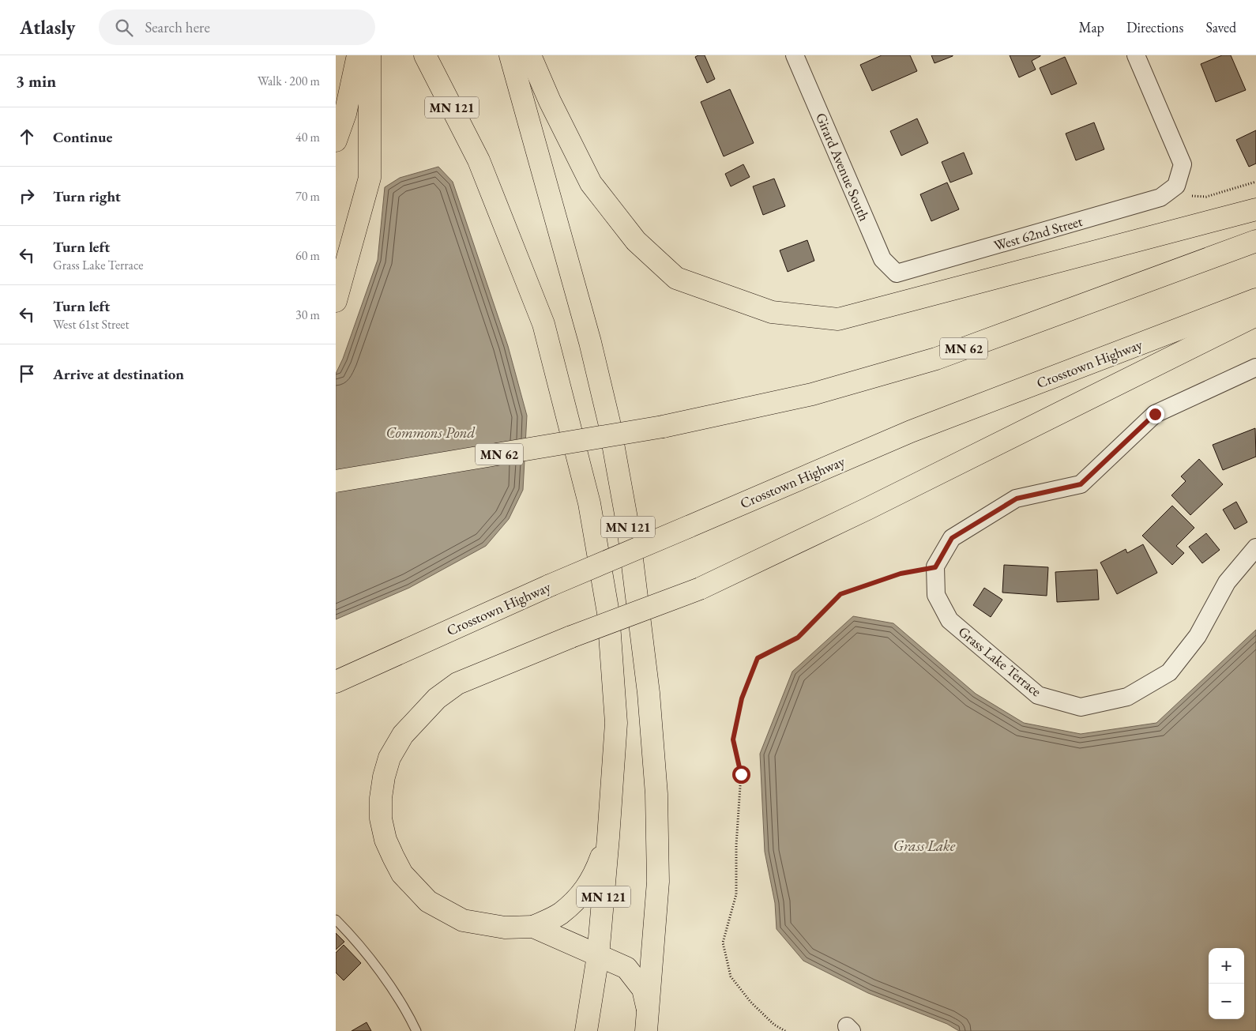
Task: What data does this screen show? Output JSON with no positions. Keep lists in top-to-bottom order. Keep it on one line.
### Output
{"streets":{"highway":["MN 121","MN 62","Crosstown Highway"],"street":["Girard Avenue South","West 62nd Street","Grass Lake Terrace"]},"crossings":[["Girard Avenue South","West 62nd Street"]],"water":["Commons Pond","Grass Lake"],"page":{"header":"Atlasly","search":"Search here","nav":["Map","Directions","Saved"],"heading":["3 min","Walk · 200 m"],"list":[["Continue","40 m"],["Turn right","70 m"],["Turn left","Grass Lake Terrace","60 m"],["Turn left","West 61st Street","30 m"],"Arrive at destination"],"map_buttons":["+","−"]}}
